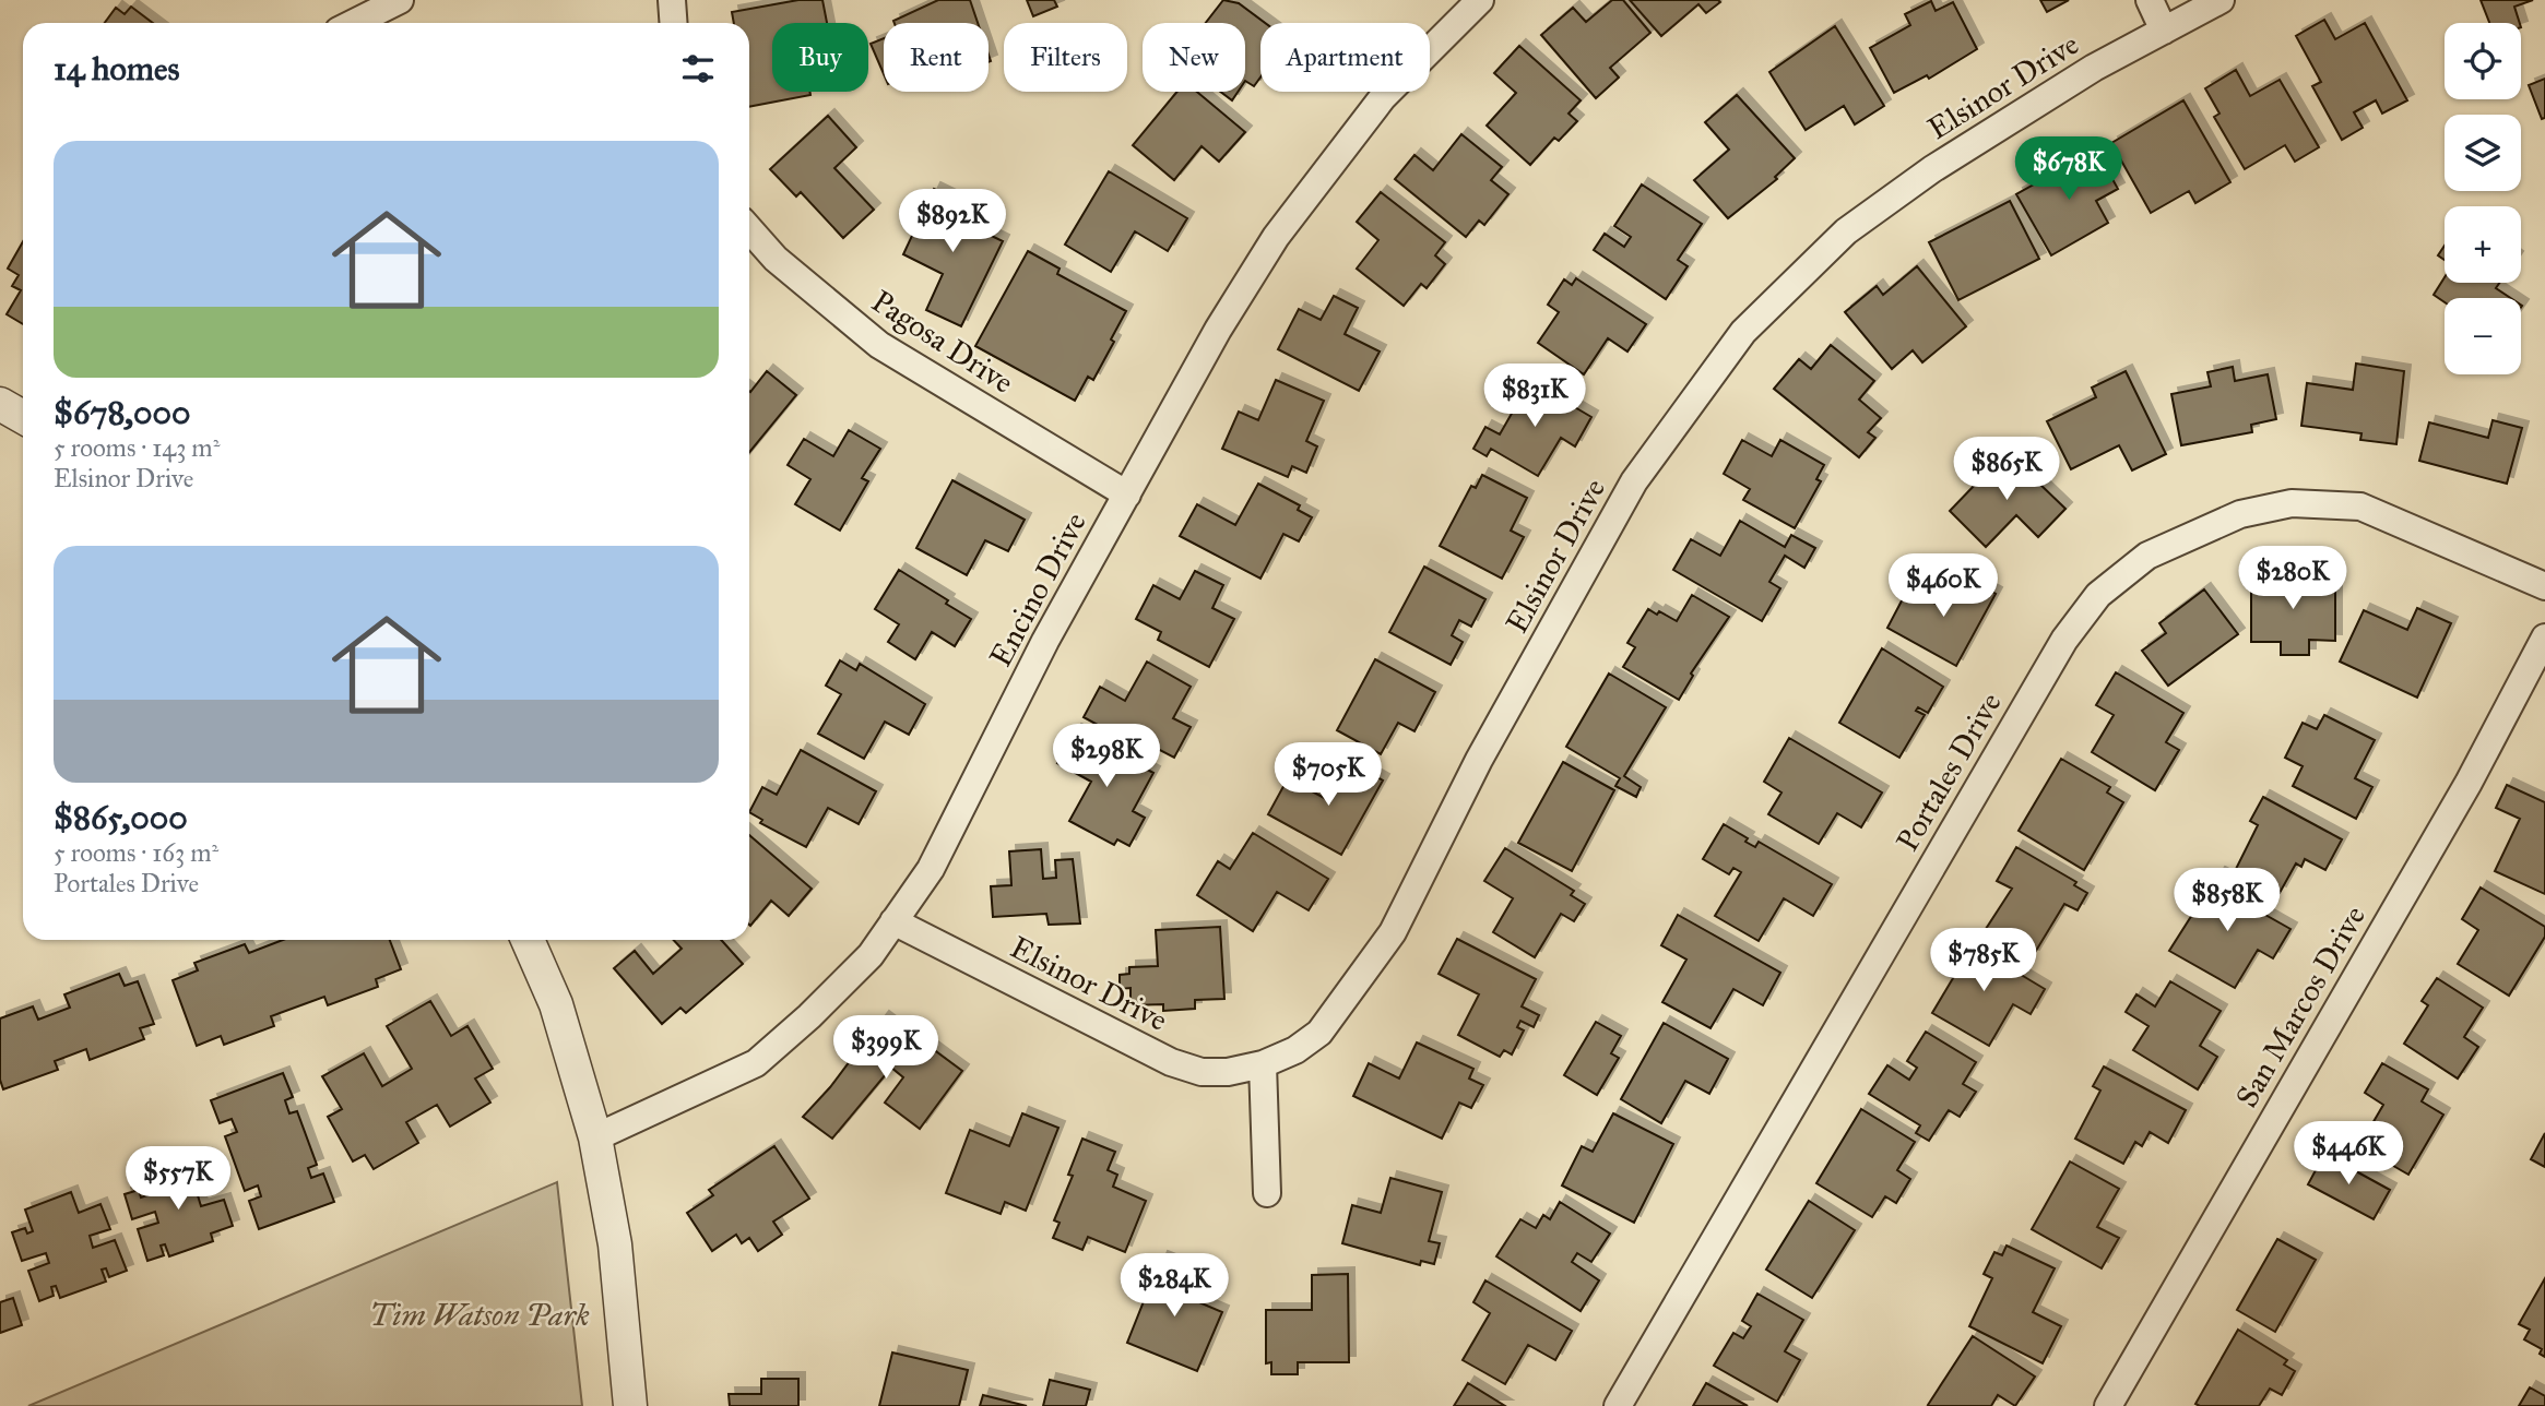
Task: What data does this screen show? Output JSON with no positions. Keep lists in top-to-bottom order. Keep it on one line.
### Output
{"streets":{"street":["Elsinor Drive","Pagosa Drive","Encino Drive","Portales Drive","San Marcos Drive"]},"crossings":[["Elsinor Drive","Encino Drive"],["Pagosa Drive","Encino Drive"]],"parks":["Tim Watson Park"],"page":{"map_buttons":["+","−"],"chip":["Buy","Rent","Filters","New","Apartment"],"heading":"14 homes","list":[{"name":"$678,000","note":"5 rooms · 143 m² · Elsinor Drive"},{"name":"$865,000","note":"5 rooms · 163 m² · Portales Drive"}],"price":["$678K","$892K","$831K","$865K","$280K","$460K","$298K","$705K","$858K","$785K","$399K","$446K","$557K","$284K"]}}
